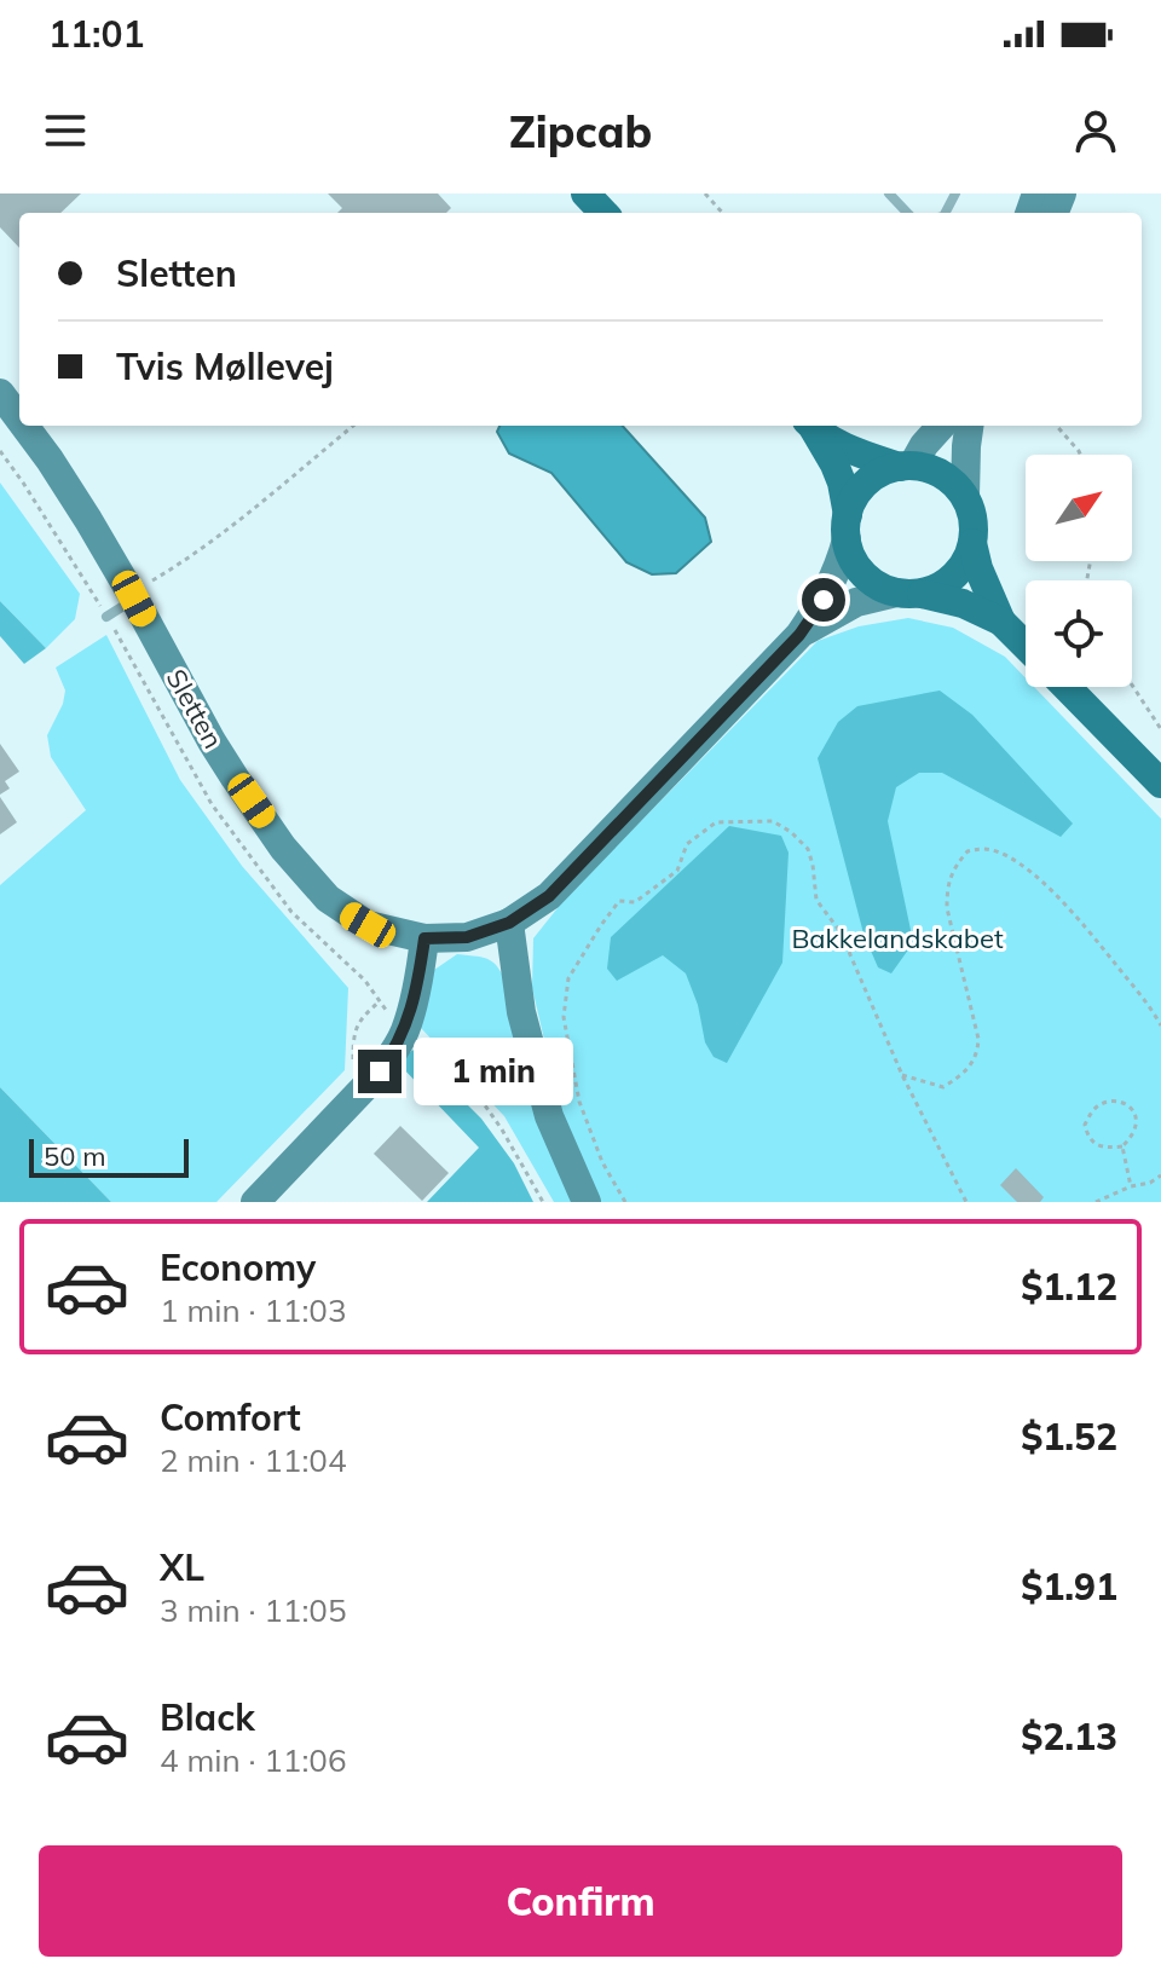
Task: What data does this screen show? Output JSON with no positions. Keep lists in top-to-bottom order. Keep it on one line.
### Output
{"streets":{"street":["Sletten"]},"parks":["Bakkelandskabet"],"scale_bar":"50 m","north":"top right","page":{"status":"11:01","header":"Zipcab","banner":["Sletten","Tvis Møllevej"],"bubble":"1 min","scale":"50 m","list":[{"name":"Economy","note":"1 min · 11:03","value":"$1.12"},{"name":"Comfort","note":"2 min · 11:04","value":"$1.52"},{"name":"XL","note":"3 min · 11:05","value":"$1.91"},{"name":"Black","note":"4 min · 11:06","value":"$2.13"}],"buttons":"Confirm"}}
